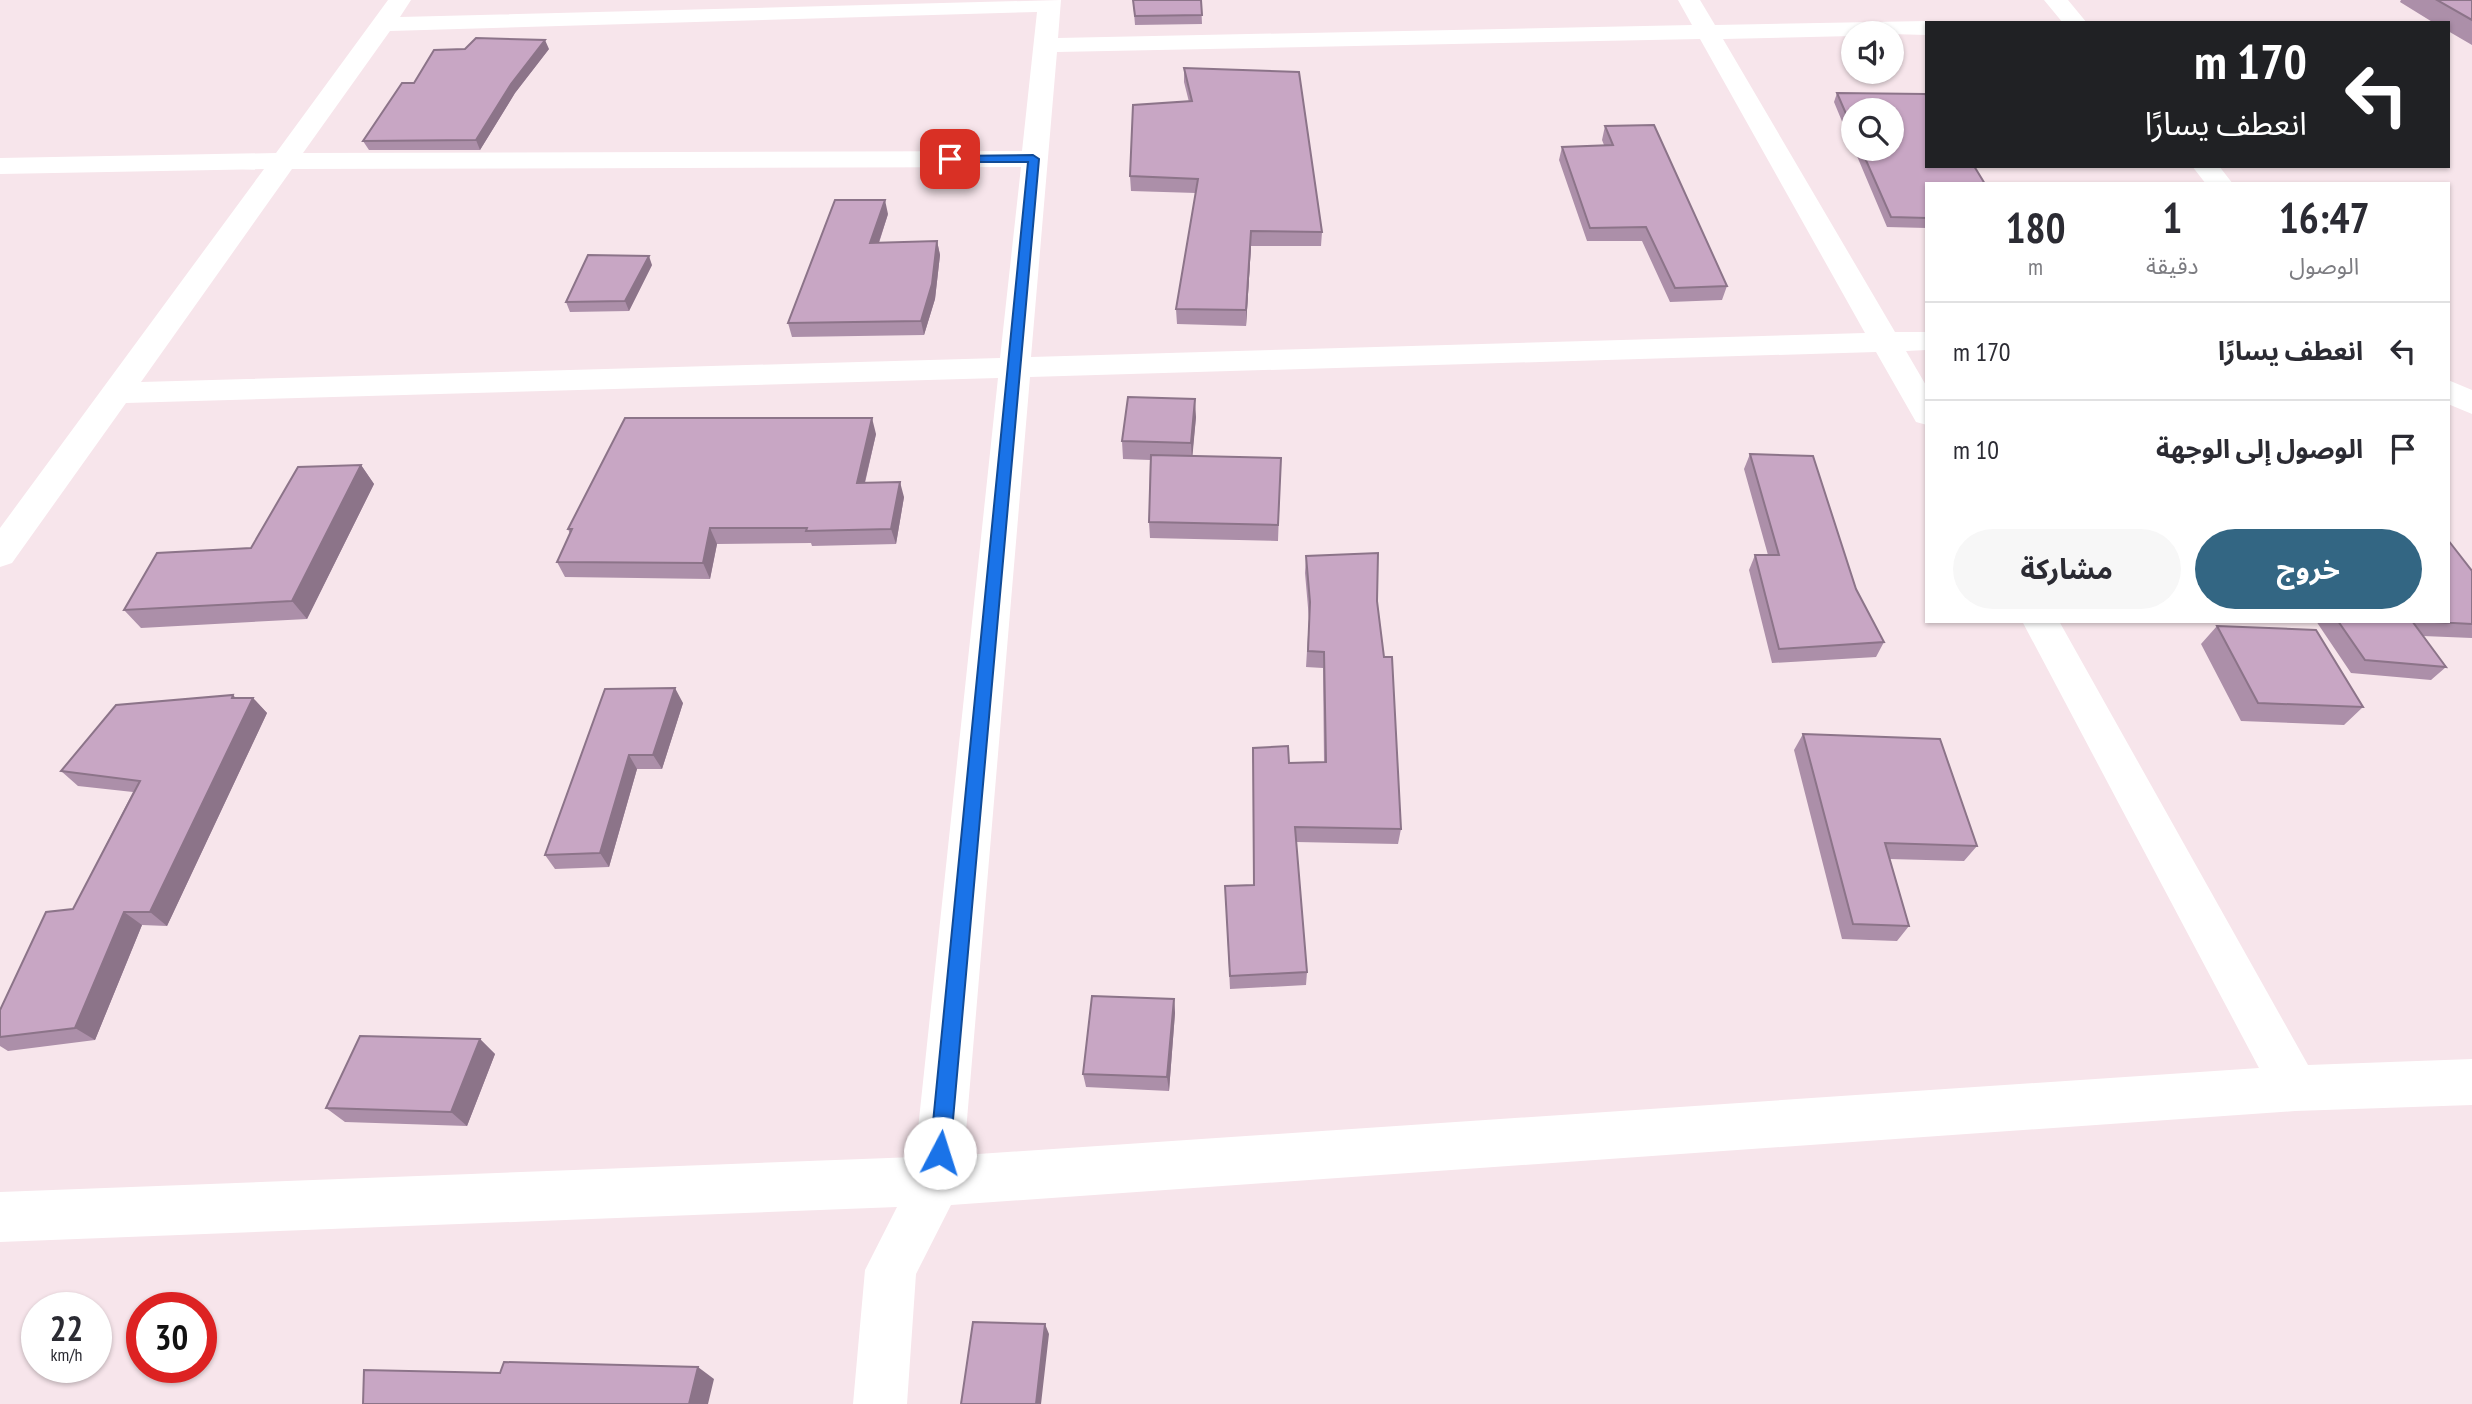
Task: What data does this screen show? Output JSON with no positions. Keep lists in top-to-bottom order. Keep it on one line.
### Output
{"page":{"turn":["170 m","انعطف يسارًا"],"eta":["16:47","الوصول","1","دقيقة","180","m"],"list":[{"name":"انعطف يسارًا","value":"170 m"},{"name":"الوصول إلى الوجهة","value":"10 m"}],"buttons":["خروج","مشاركة"],"speed":"22 km/h","limit":"30"}}
